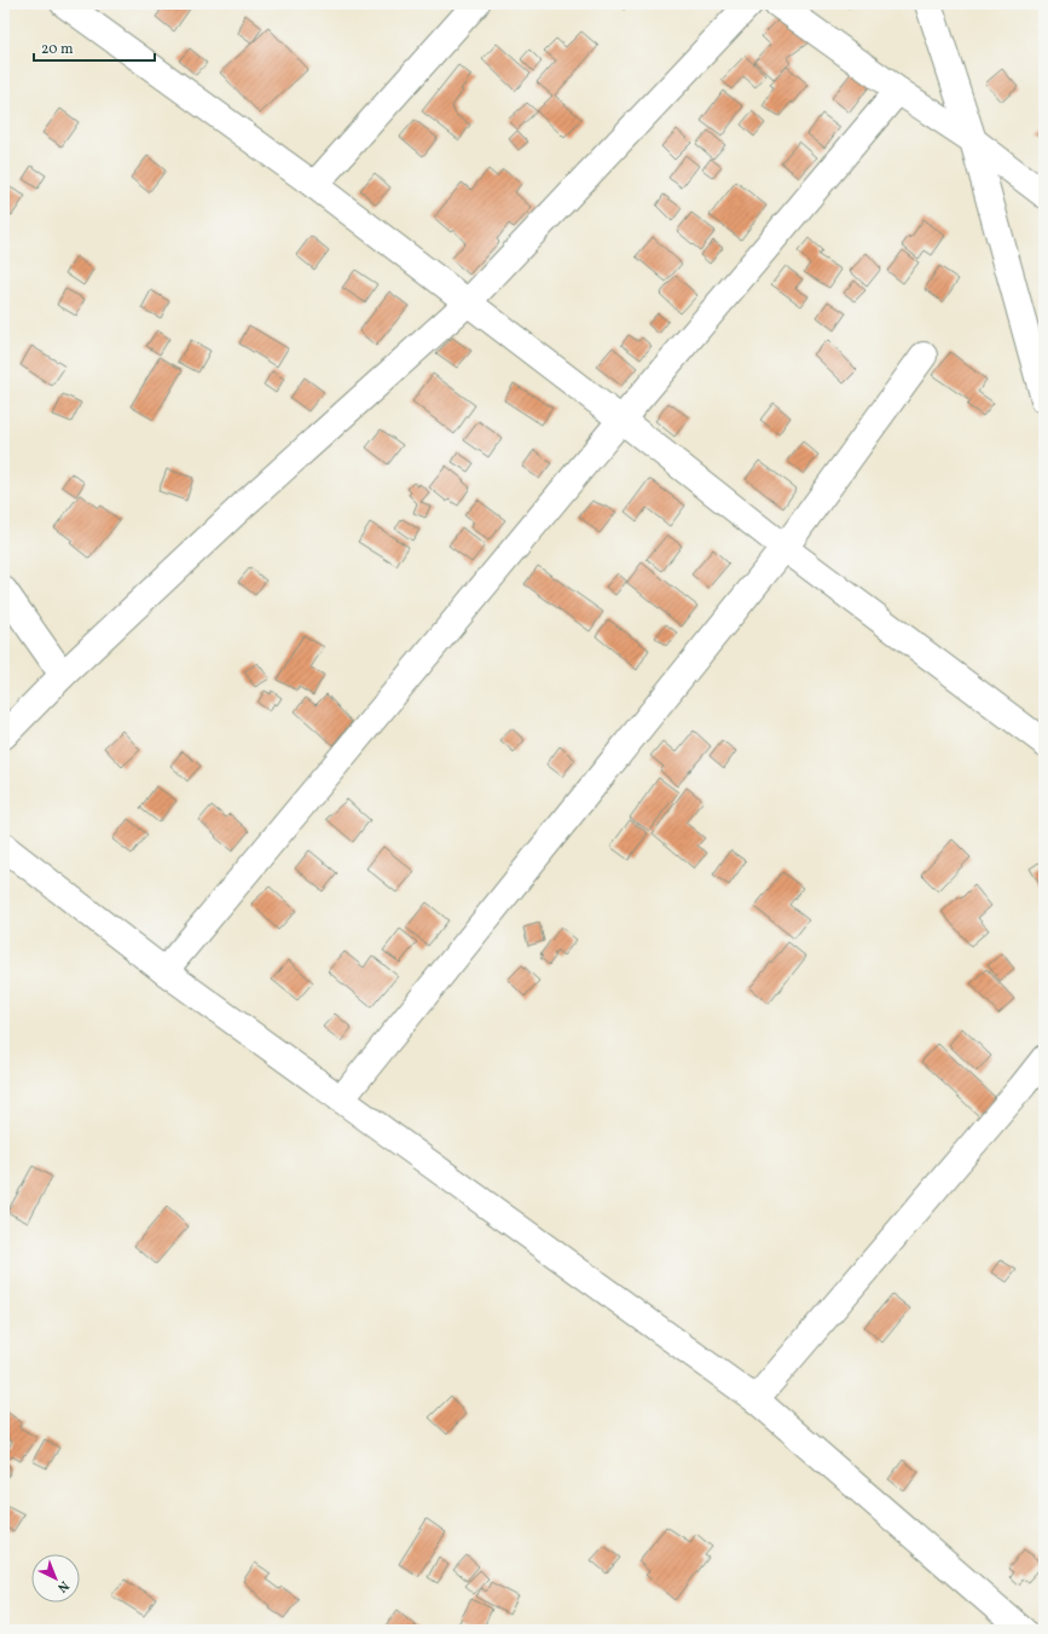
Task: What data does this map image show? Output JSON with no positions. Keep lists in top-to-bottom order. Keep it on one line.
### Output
{"scale_bar":"20 m","north":"bottom right"}
